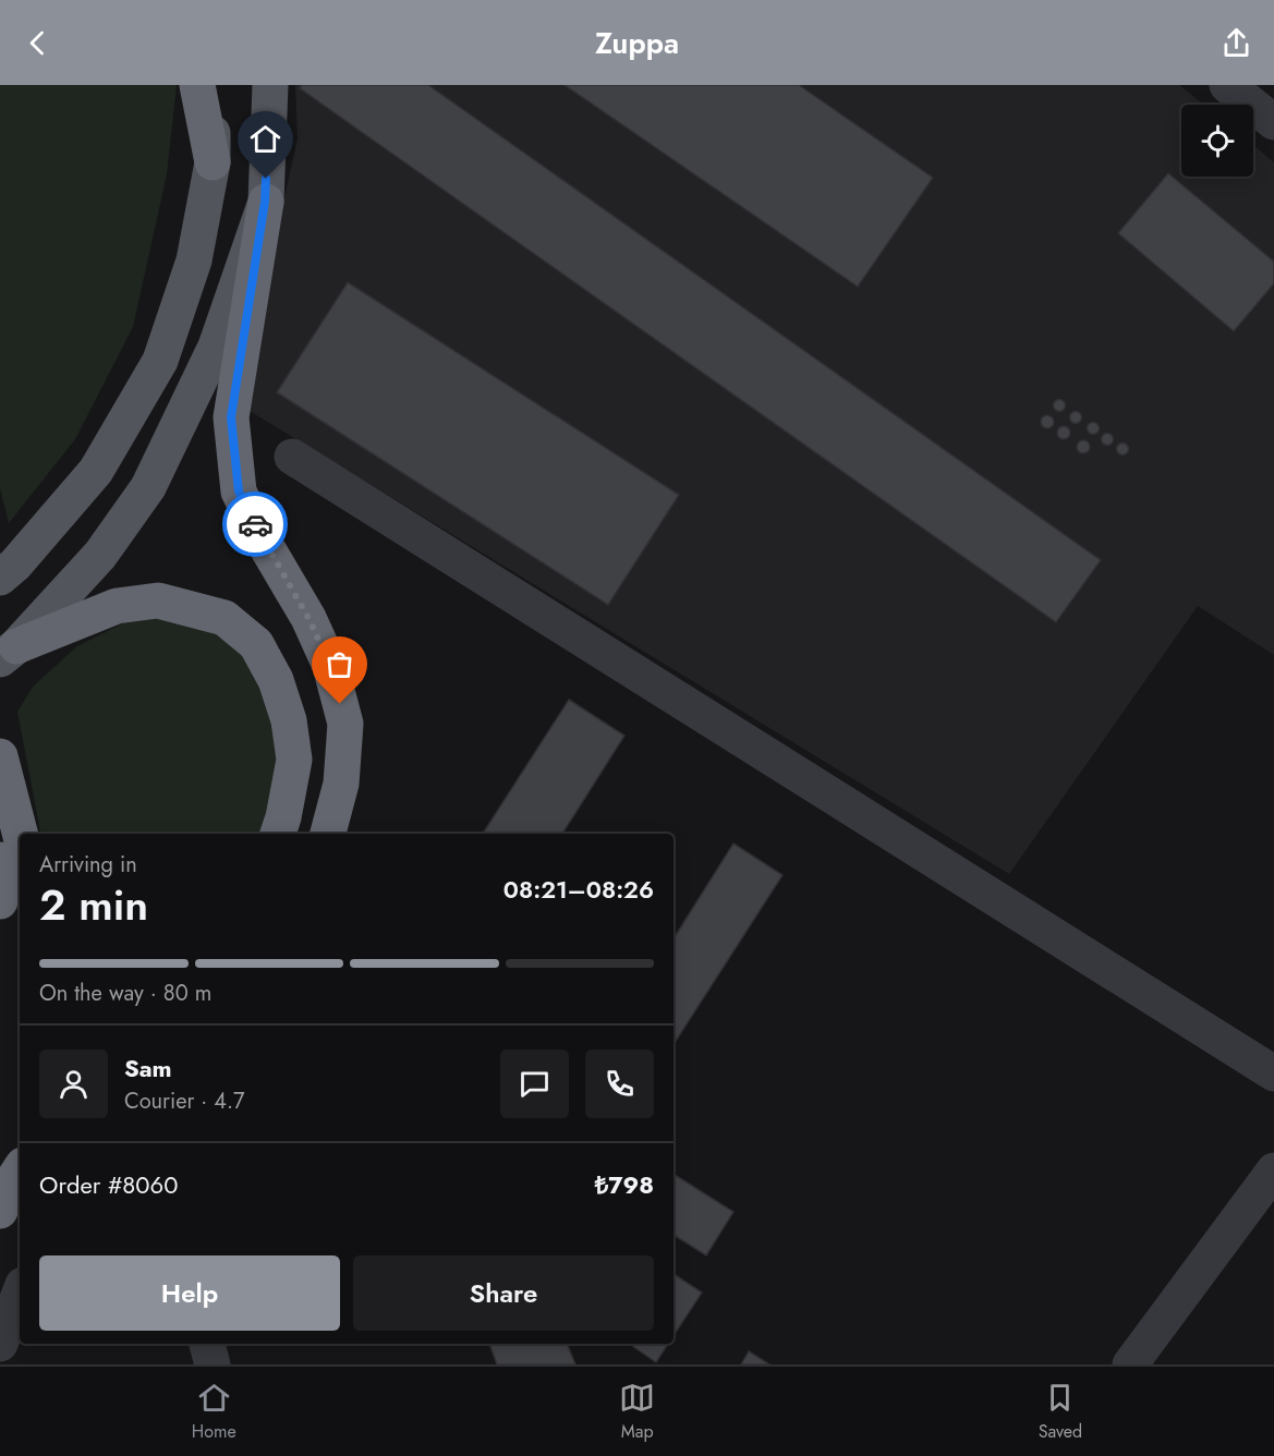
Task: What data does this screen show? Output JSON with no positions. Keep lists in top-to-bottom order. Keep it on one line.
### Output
{"page":{"header":"Zuppa","heading":["2 min","Arriving in","08:21–08:26"],"panel":["Sam","Courier · 4.7","Order #8060","₺798"],"bar":"On the way · 80 m","buttons":["Help","Share"],"tabs":["Home","Map","Saved"]}}
